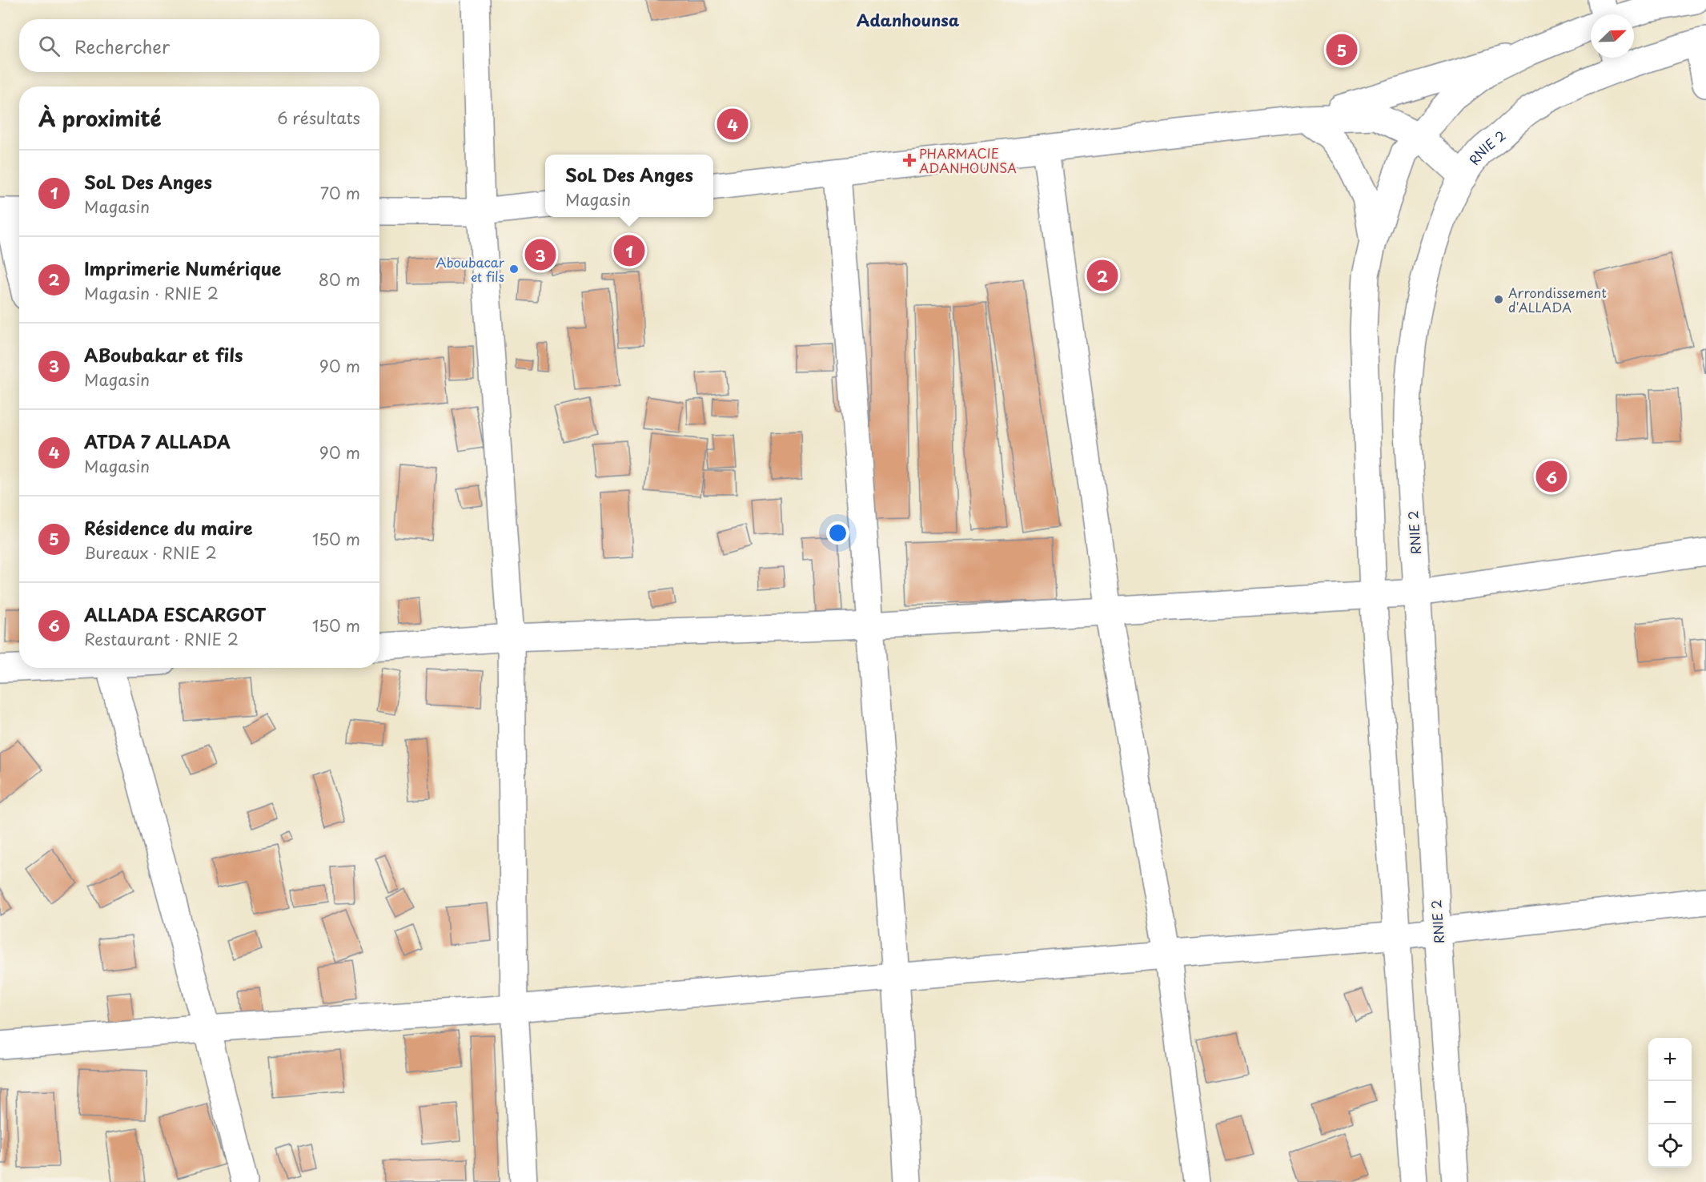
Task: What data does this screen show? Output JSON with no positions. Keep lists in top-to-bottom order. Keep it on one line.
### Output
{"streets":{"main road":["RNIE 2"]},"districts":["Adanhounsa"],"places":{"health":["PHARMACIE ADANHOUNSA"],"other":["Aboubacar et fils","Arrondissement d'ALLADA"]},"north":"top right","page":{"search":"Rechercher","pins":["5","4","1","3","2","6"],"heading":["À proximité","6 résultats"],"list":[{"mark":"1","name":"SoL Des Anges","note":"Magasin","value":"70 m"},{"mark":"2","name":"Imprimerie Numérique","note":"Magasin · RNIE 2","value":"80 m"},{"mark":"3","name":"ABoubakar et fils","note":"Magasin","value":"90 m"},{"mark":"4","name":"ATDA 7 ALLADA","note":"Magasin","value":"90 m"},{"mark":"5","name":"Résidence du maire","note":"Bureaux · RNIE 2","value":"150 m"},{"mark":"6","name":"ALLADA ESCARGOT","note":"Restaurant · RNIE 2","value":"150 m"}],"popup":["SoL Des Anges","Magasin"],"map_buttons":["+","−"]}}
